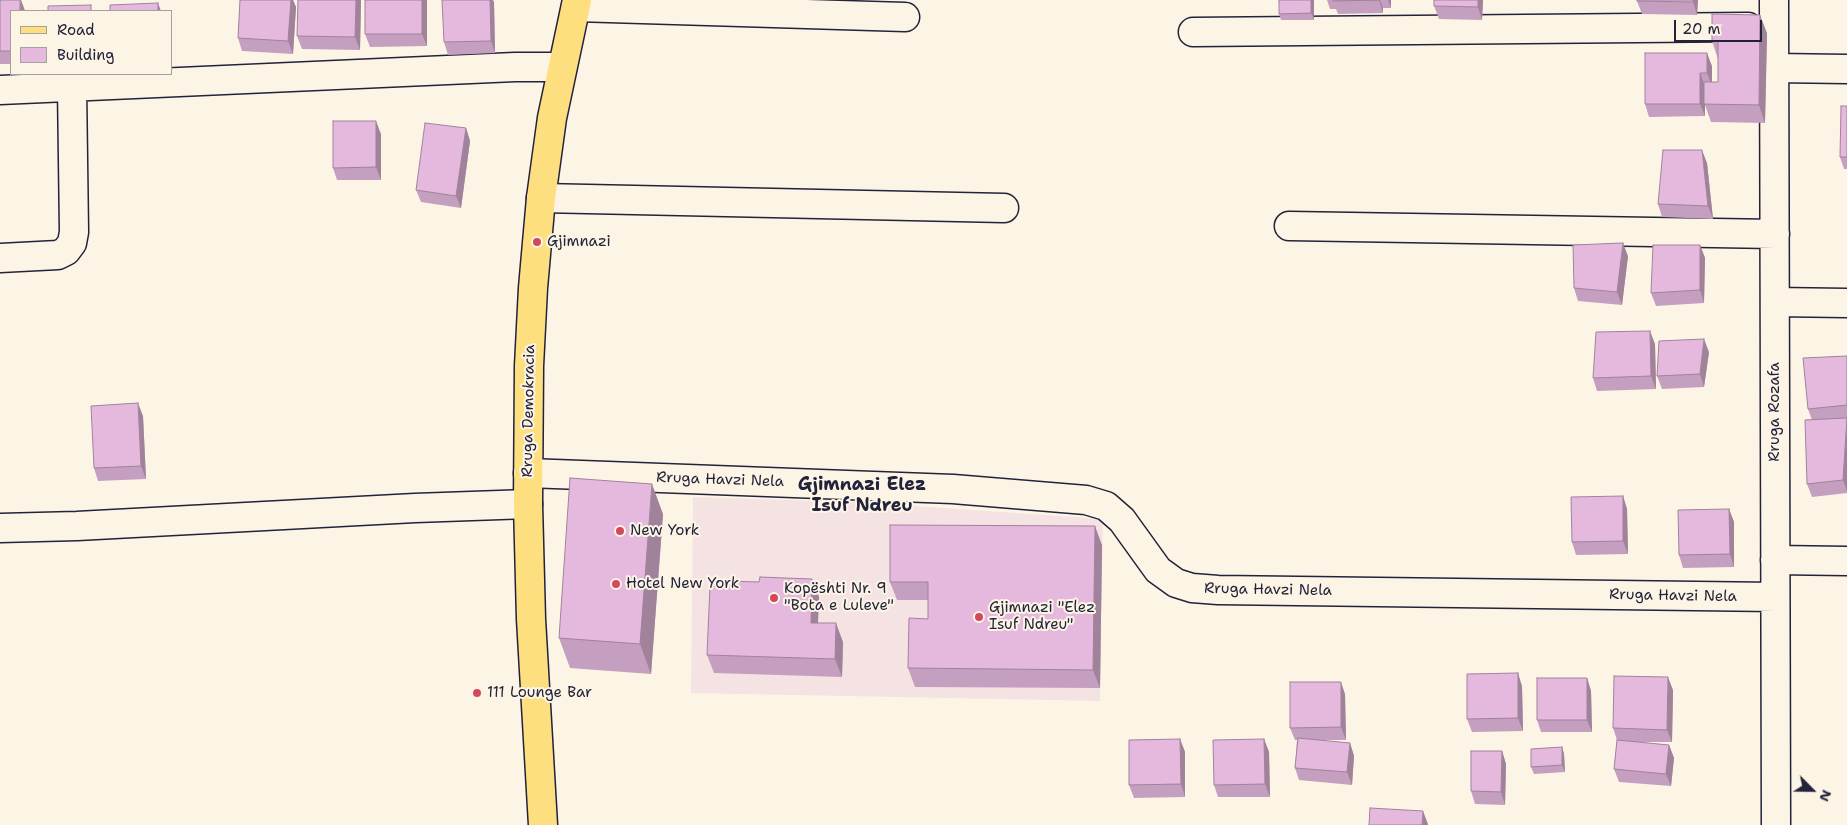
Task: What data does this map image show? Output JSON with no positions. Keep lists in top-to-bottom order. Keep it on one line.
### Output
{"streets":{"main road":["Rruga Demokracia"],"street":["Rruga Rozafa","Rruga Havzi Nela"]},"crossings":[["Rruga Demokracia","Rruga Havzi Nela"],["Rruga Rozafa","Rruga Havzi Nela"]],"districts":["Gjimnazi Elez Isuf Ndreu"],"places":["Gjimnazi","New York","Hotel New York","Kopështi Nr. 9 \"Bota e Luleve\"","Gjimnazi \"Elez Isuf Ndreu\"","111 Lounge Bar"],"legend":["Road","Building"],"scale_bar":"20 m","north":"bottom right"}
